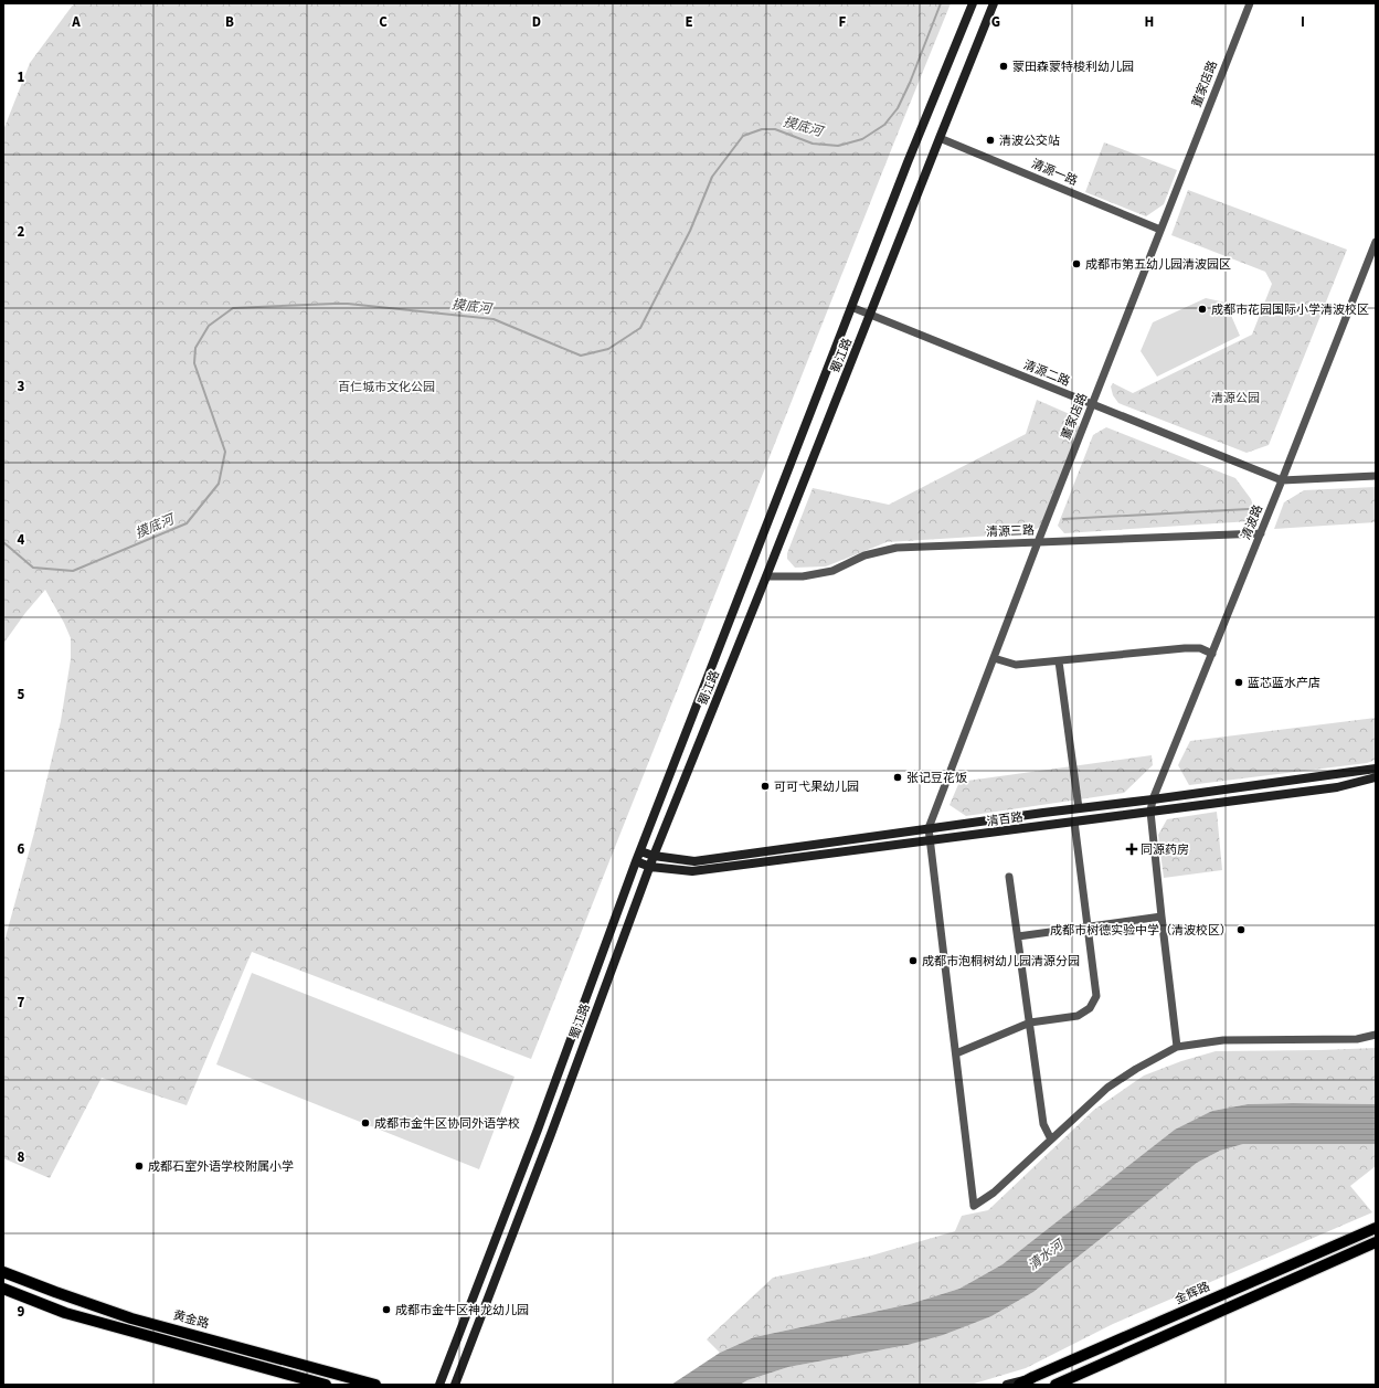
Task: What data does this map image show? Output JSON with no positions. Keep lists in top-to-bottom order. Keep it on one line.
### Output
{"streets":{"main road":["金辉路","黄金路"],"street":["董家店路","清源一路","蜀江路","清源二路","清波路","清源三路","清百路"]},"crossings":[["董家店路","清源一路"],["董家店路","清源二路"],["董家店路","清源三路"],["董家店路","清百路"],["清源一路","蜀江路"],["蜀江路","清源二路"],["蜀江路","清源三路"],["蜀江路","清百路"],["清源二路","清波路"],["清波路","清源三路"],["清波路","清百路"]],"water":["摸底河","清水河"],"parks":["百仁城市文化公园","清源公园"],"places":{"other":["蒙田森蒙特梭利幼儿园","清波公交站","成都市第五幼儿园清波园区","成都市花园国际小学清波校区","蓝芯蓝水产店","张记豆花饭","可可弋果幼儿园","成都市树德实验中学（清波校区）","成都市泡桐树幼儿园清源分园","成都市金牛区协同外语学校","成都石室外语学校附属小学","成都市金牛区神龙幼儿园"],"health":["同源药房"]},"grid":{"columns":["A","B","C","D","E","F","G","H","I"],"rows":["1","2","3","4","5","6","7","8","9"]}}
